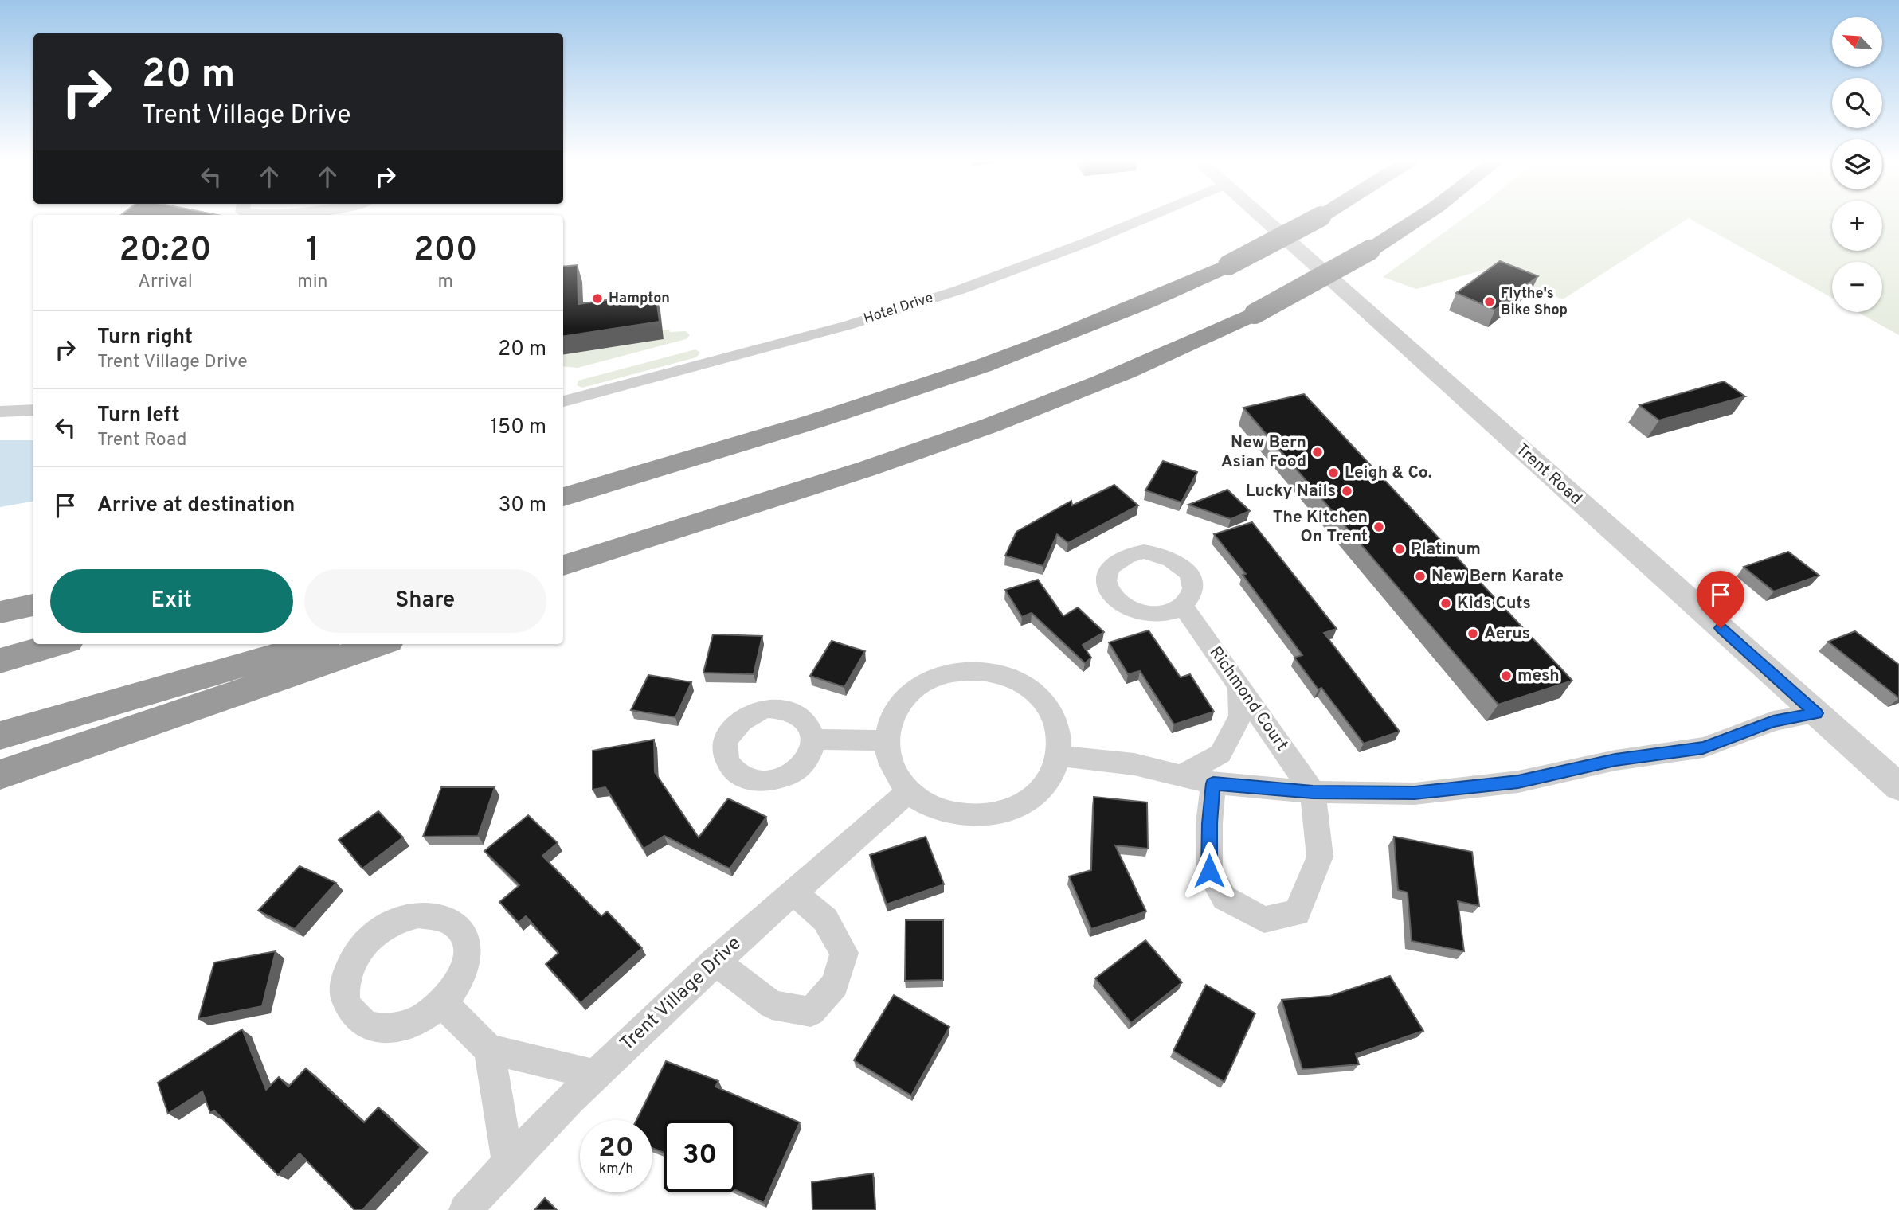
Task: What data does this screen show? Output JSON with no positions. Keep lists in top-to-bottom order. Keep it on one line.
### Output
{"streets":{"street":["Hotel Drive","Trent Road","Richmond Court","Trent Village Drive"]},"places":["Hampton","Flythe's Bike Shop","New Bern Asian Food","Leigh & Co.","Lucky Nails","The Kitchen On Trent","Platinum","New Bern Karate","Kids Cuts","Aerus","mesh"],"north":"top left","page":{"map_buttons":["+","−"],"turn":["20 m","Trent Village Drive"],"eta":["20:20","Arrival","1","min","200","m"],"list":[{"name":"Turn right","note":"Trent Village Drive","value":"20 m"},{"name":"Turn left","note":"Trent Road","value":"150 m"},{"name":"Arrive at destination","value":"30 m"}],"buttons":["Exit","Share"],"speed":"20 km/h","limit":"30"}}
